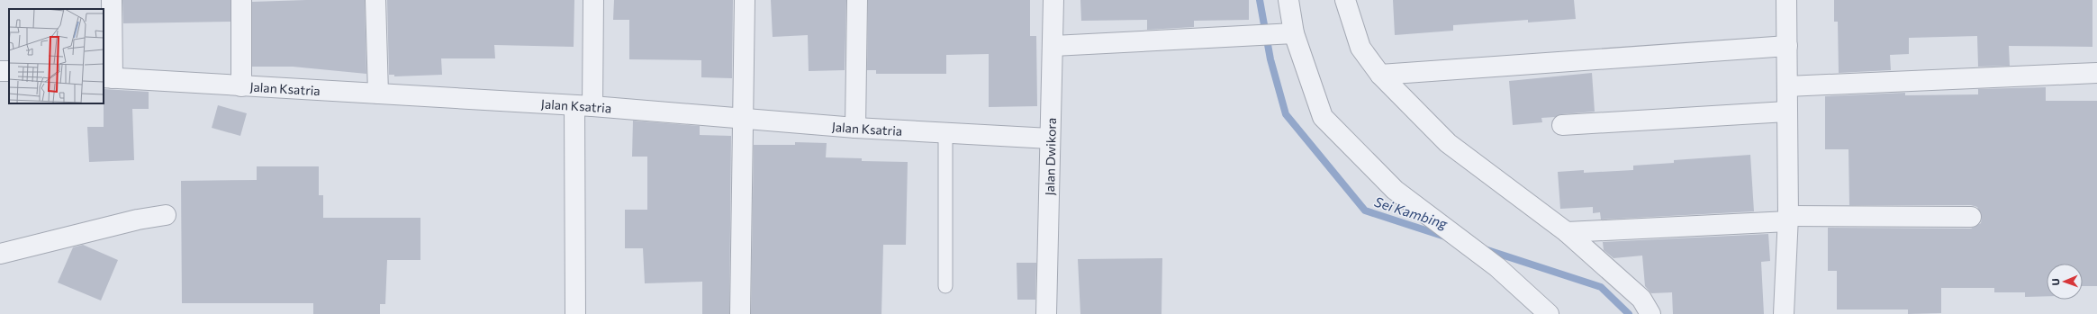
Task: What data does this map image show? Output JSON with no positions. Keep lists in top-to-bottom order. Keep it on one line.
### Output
{"streets":{"street":["Jalan Ksatria","Jalan Dwikora"]},"crossings":[["Jalan Ksatria","Jalan Dwikora"]],"water":["Sei Kambing"],"north":"left"}
